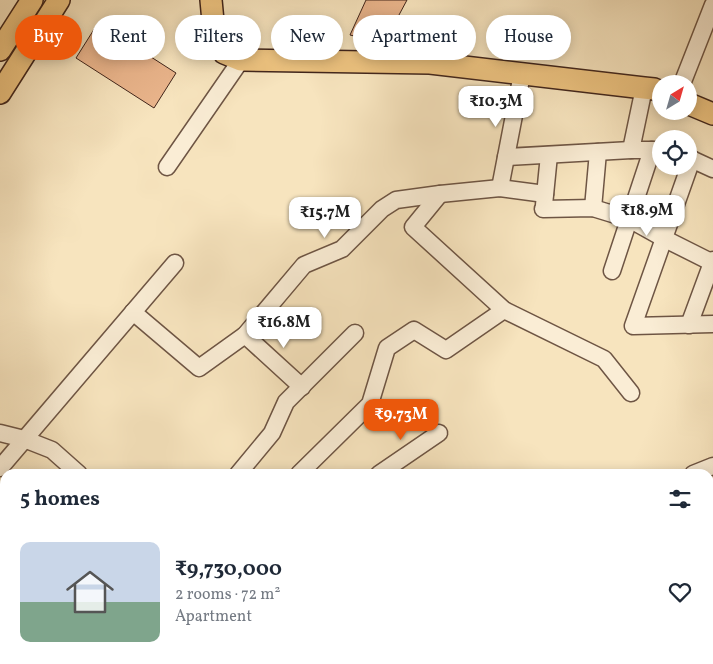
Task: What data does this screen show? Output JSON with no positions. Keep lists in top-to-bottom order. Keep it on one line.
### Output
{"north":"top right","page":{"chip":["Buy","Rent","Filters","New","Apartment","House"],"price":["₹10.3M","₹18.9M","₹15.7M","₹16.8M","₹9.73M"],"heading":"5 homes","list":[{"name":"₹9,730,000","note":"2 rooms · 72 m² · Apartment"}]}}
